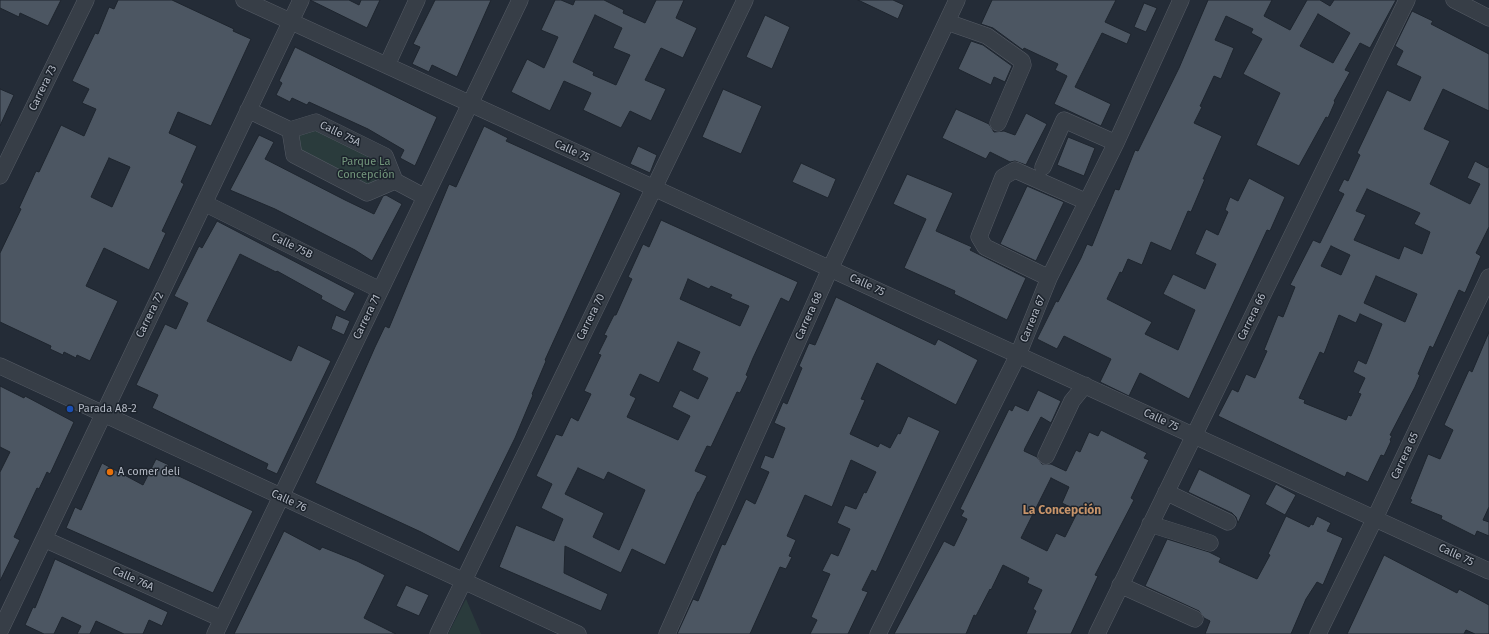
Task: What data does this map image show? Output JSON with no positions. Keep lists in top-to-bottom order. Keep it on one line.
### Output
{"streets":{"street":["Carrera 73","Calle 75A","Calle 75","Calle 75B","Carrera 72","Carrera 68","Carrera 71","Carrera 70","Carrera 66","Carrera 67","Carrera 65","Calle 76","Calle 76A"]},"crossings":[["Calle 75","Carrera 72"],["Calle 75","Carrera 68"],["Calle 75","Carrera 71"],["Calle 75","Carrera 70"],["Calle 75","Carrera 66"],["Calle 75","Carrera 67"],["Calle 75","Carrera 65"],["Calle 75B","Carrera 72"],["Calle 75B","Carrera 71"],["Carrera 72","Calle 76"],["Carrera 72","Calle 76A"],["Carrera 71","Calle 76"],["Carrera 71","Calle 76A"],["Carrera 70","Calle 76"]],"districts":["La Concepción"],"parks":["Parque La Concepción"],"places":["Parada A8-2","A comer deli"]}
